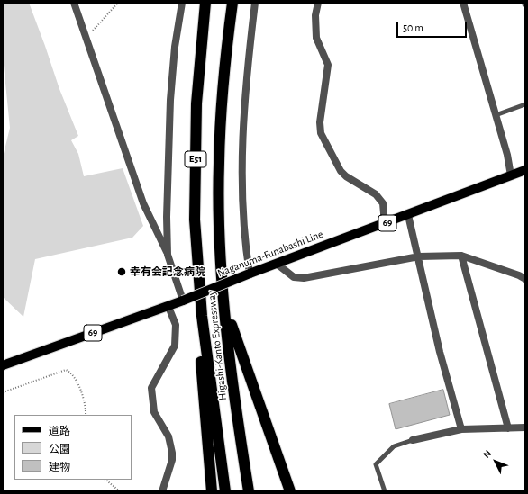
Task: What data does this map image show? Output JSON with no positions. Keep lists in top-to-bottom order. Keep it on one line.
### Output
{"streets":{"highway":["E51","Higashi-Kanto Expressway"],"main road":["69","Naganuma-Funabashi Line"]},"places":["幸有会記念病院"],"legend":["道路","公園","建物"],"scale_bar":"50 m","north":"top left"}
